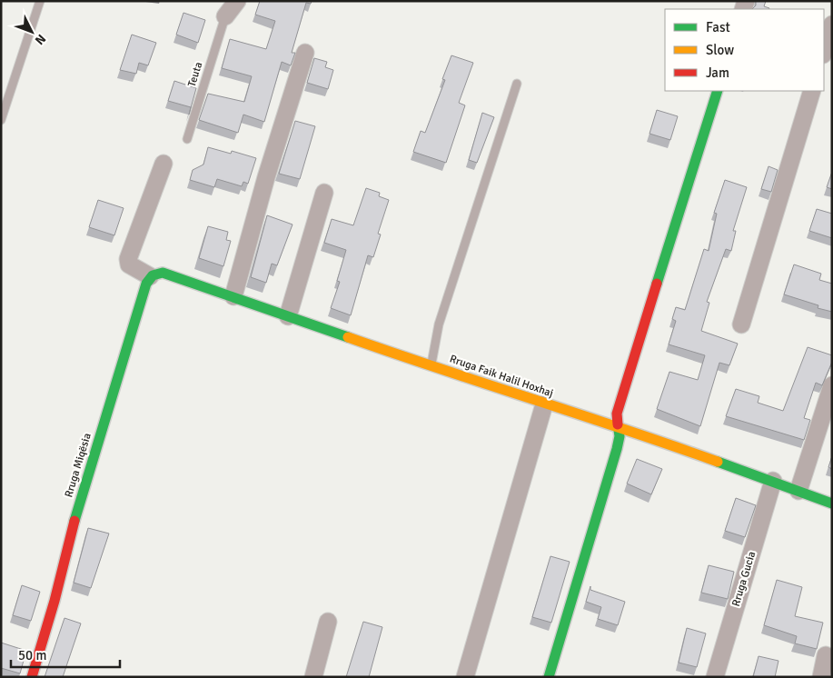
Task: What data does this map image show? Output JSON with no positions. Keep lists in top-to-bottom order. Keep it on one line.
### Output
{"streets":{"street":["Rruga Faik Halil Hoxhaj","Rruga Miqësia","Rruga Gucia"],"lane":["Teuta"]},"crossings":[["Rruga Faik Halil Hoxhaj","Rruga Miqësia"],["Rruga Faik Halil Hoxhaj","Rruga Gucia"]],"legend":["Fast","Slow","Jam"],"scale_bar":"50 m","north":"bottom right"}
